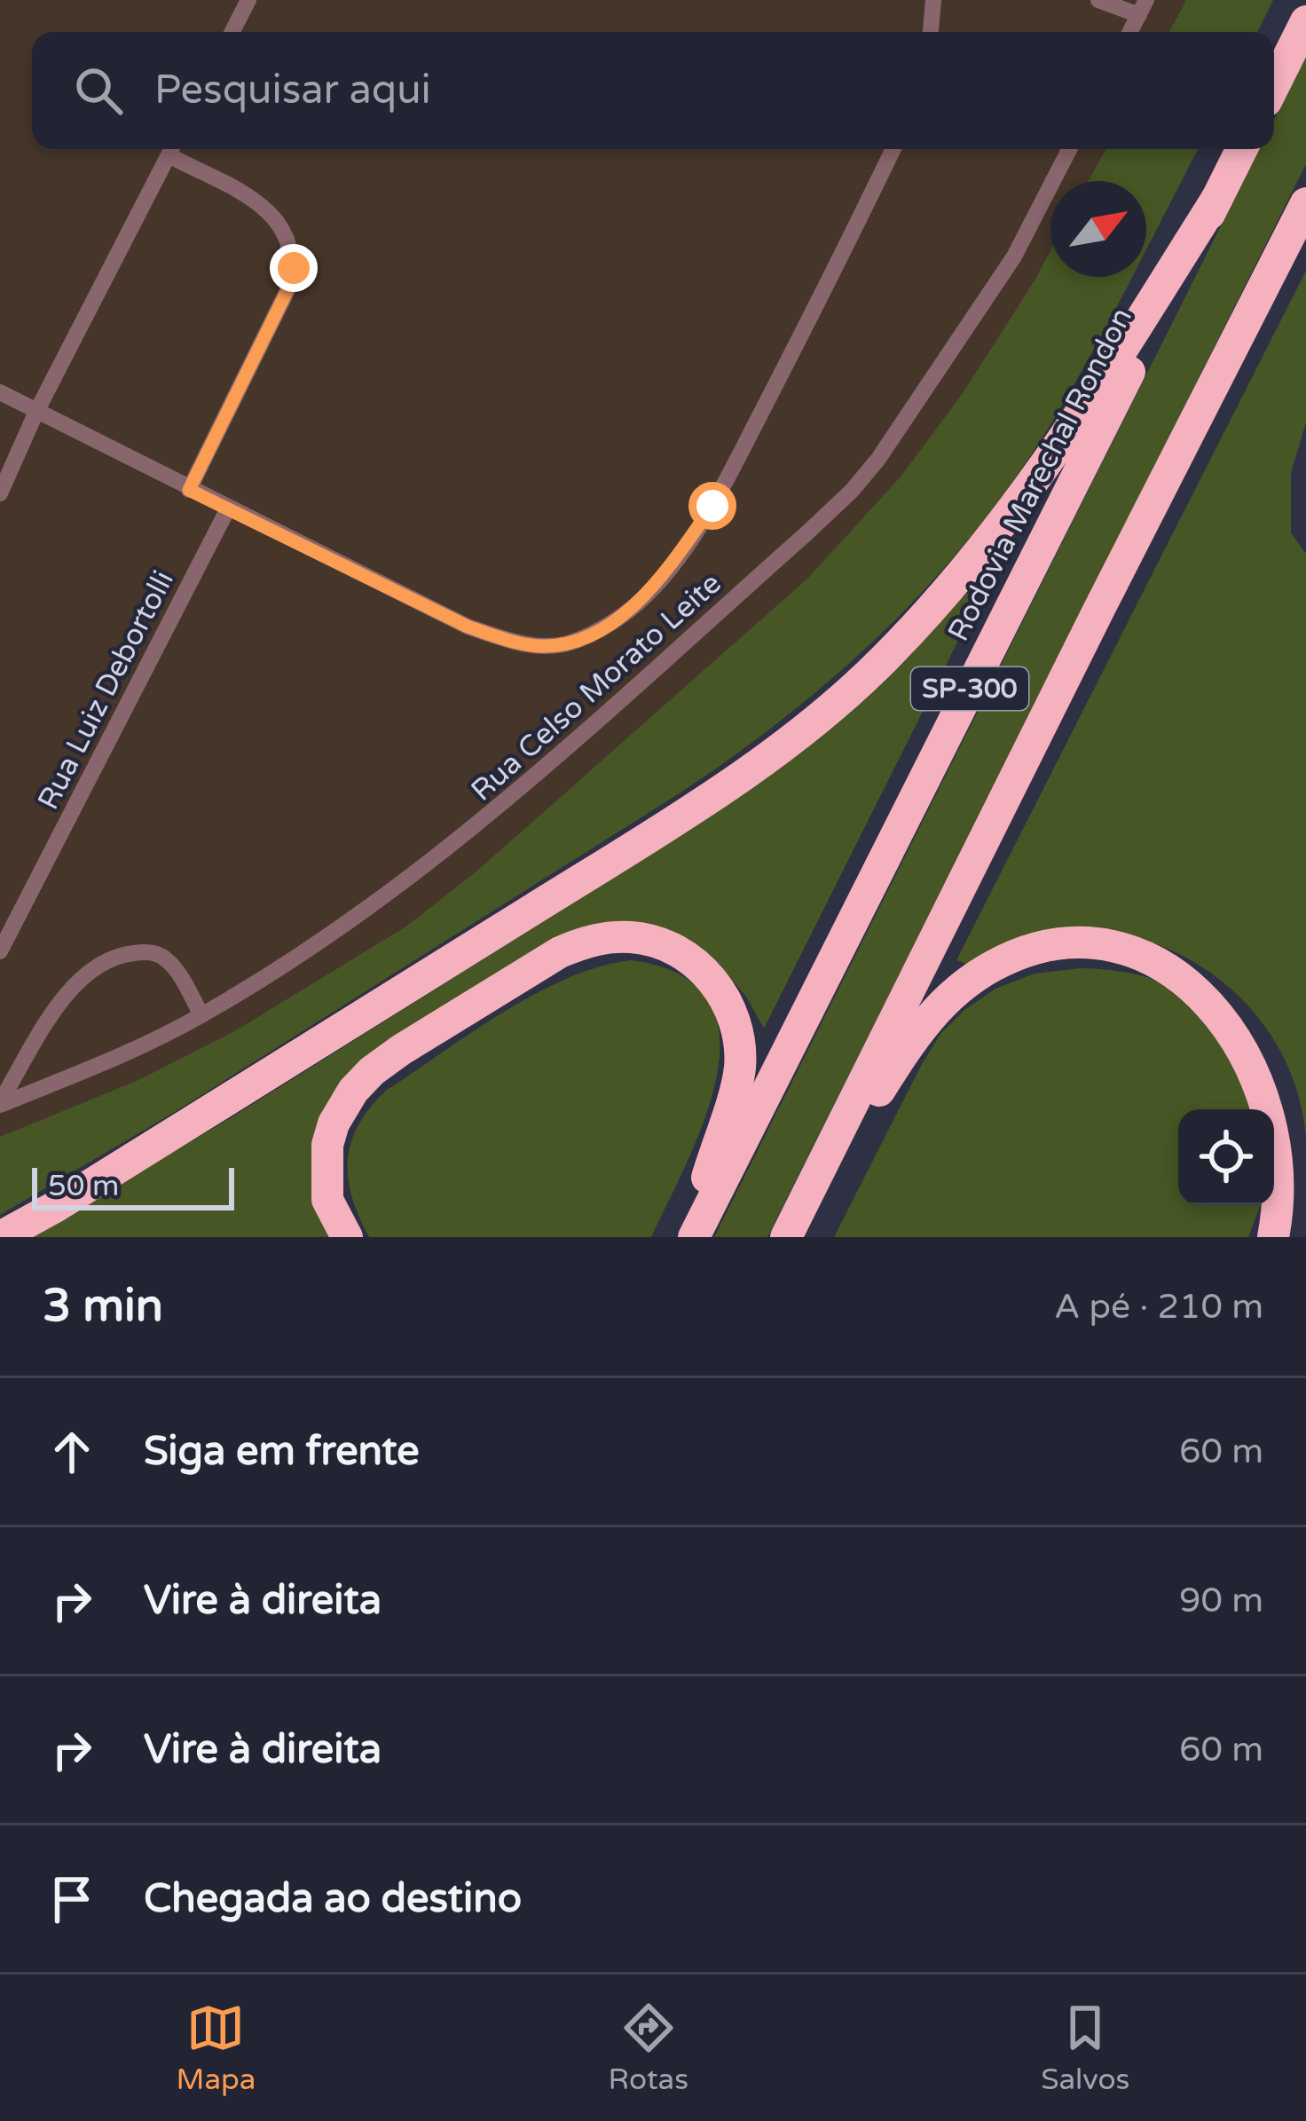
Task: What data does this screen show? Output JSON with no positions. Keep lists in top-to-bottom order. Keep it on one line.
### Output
{"streets":{"highway":["Rodovia Marechal Rondon","SP-300"],"lane":["Rua Celso Morato Leite","Rua Luiz Debortolli"]},"scale_bar":"50 m","north":"top right","page":{"search":"Pesquisar aqui","scale":"50 m","heading":["3 min","A pé · 210 m"],"list":[["Siga em frente","60 m"],["Vire à direita","90 m"],["Vire à direita","60 m"],"Chegada ao destino"],"nav":["Mapa","Rotas","Salvos"]}}
